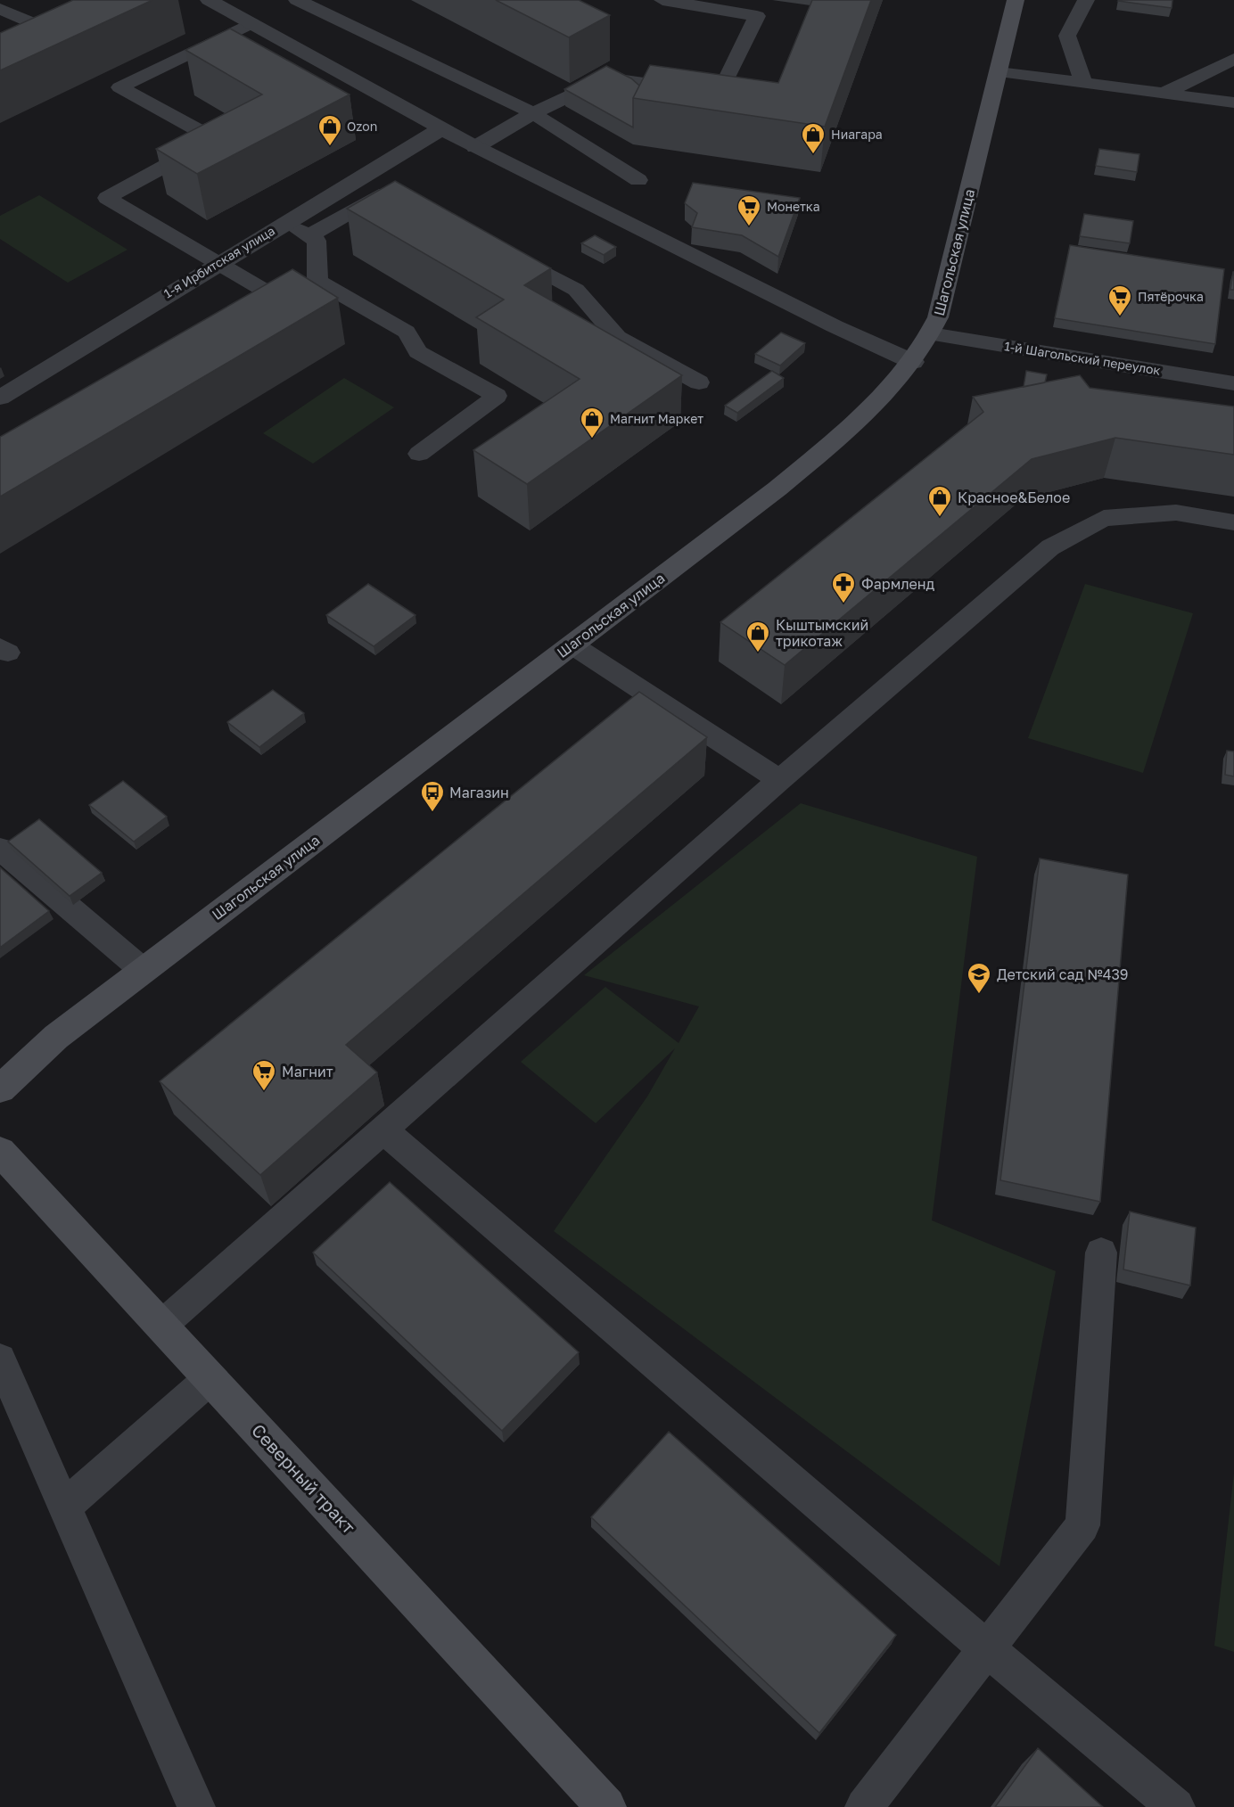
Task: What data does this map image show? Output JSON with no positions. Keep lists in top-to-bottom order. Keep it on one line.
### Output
{"streets":{"main road":["Шагольская улица","Северный тракт"],"street":["1-я Ирбитская улица","1-й Шагольский переулок"]},"crossings":[["Шагольская улица","1-й Шагольский переулок"]],"places":{"shop":["Ozon","Ниагара","Магнит Маркет","Красное&Белое","Кыштымский трикотаж"],"supermarket":["Монетка","Пятёрочка","Магнит"],"pharmacy":["Фармленд"],"bus stop":["Магазин"],"school or university":["Детский сад №439"]}}
